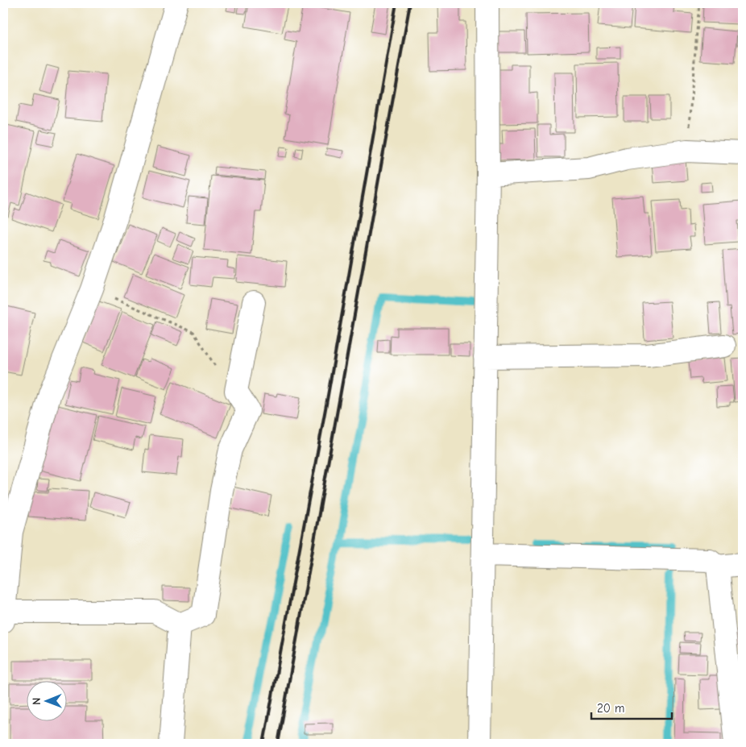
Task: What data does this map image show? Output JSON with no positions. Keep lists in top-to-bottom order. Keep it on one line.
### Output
{"scale_bar":"20 m","north":"left"}
